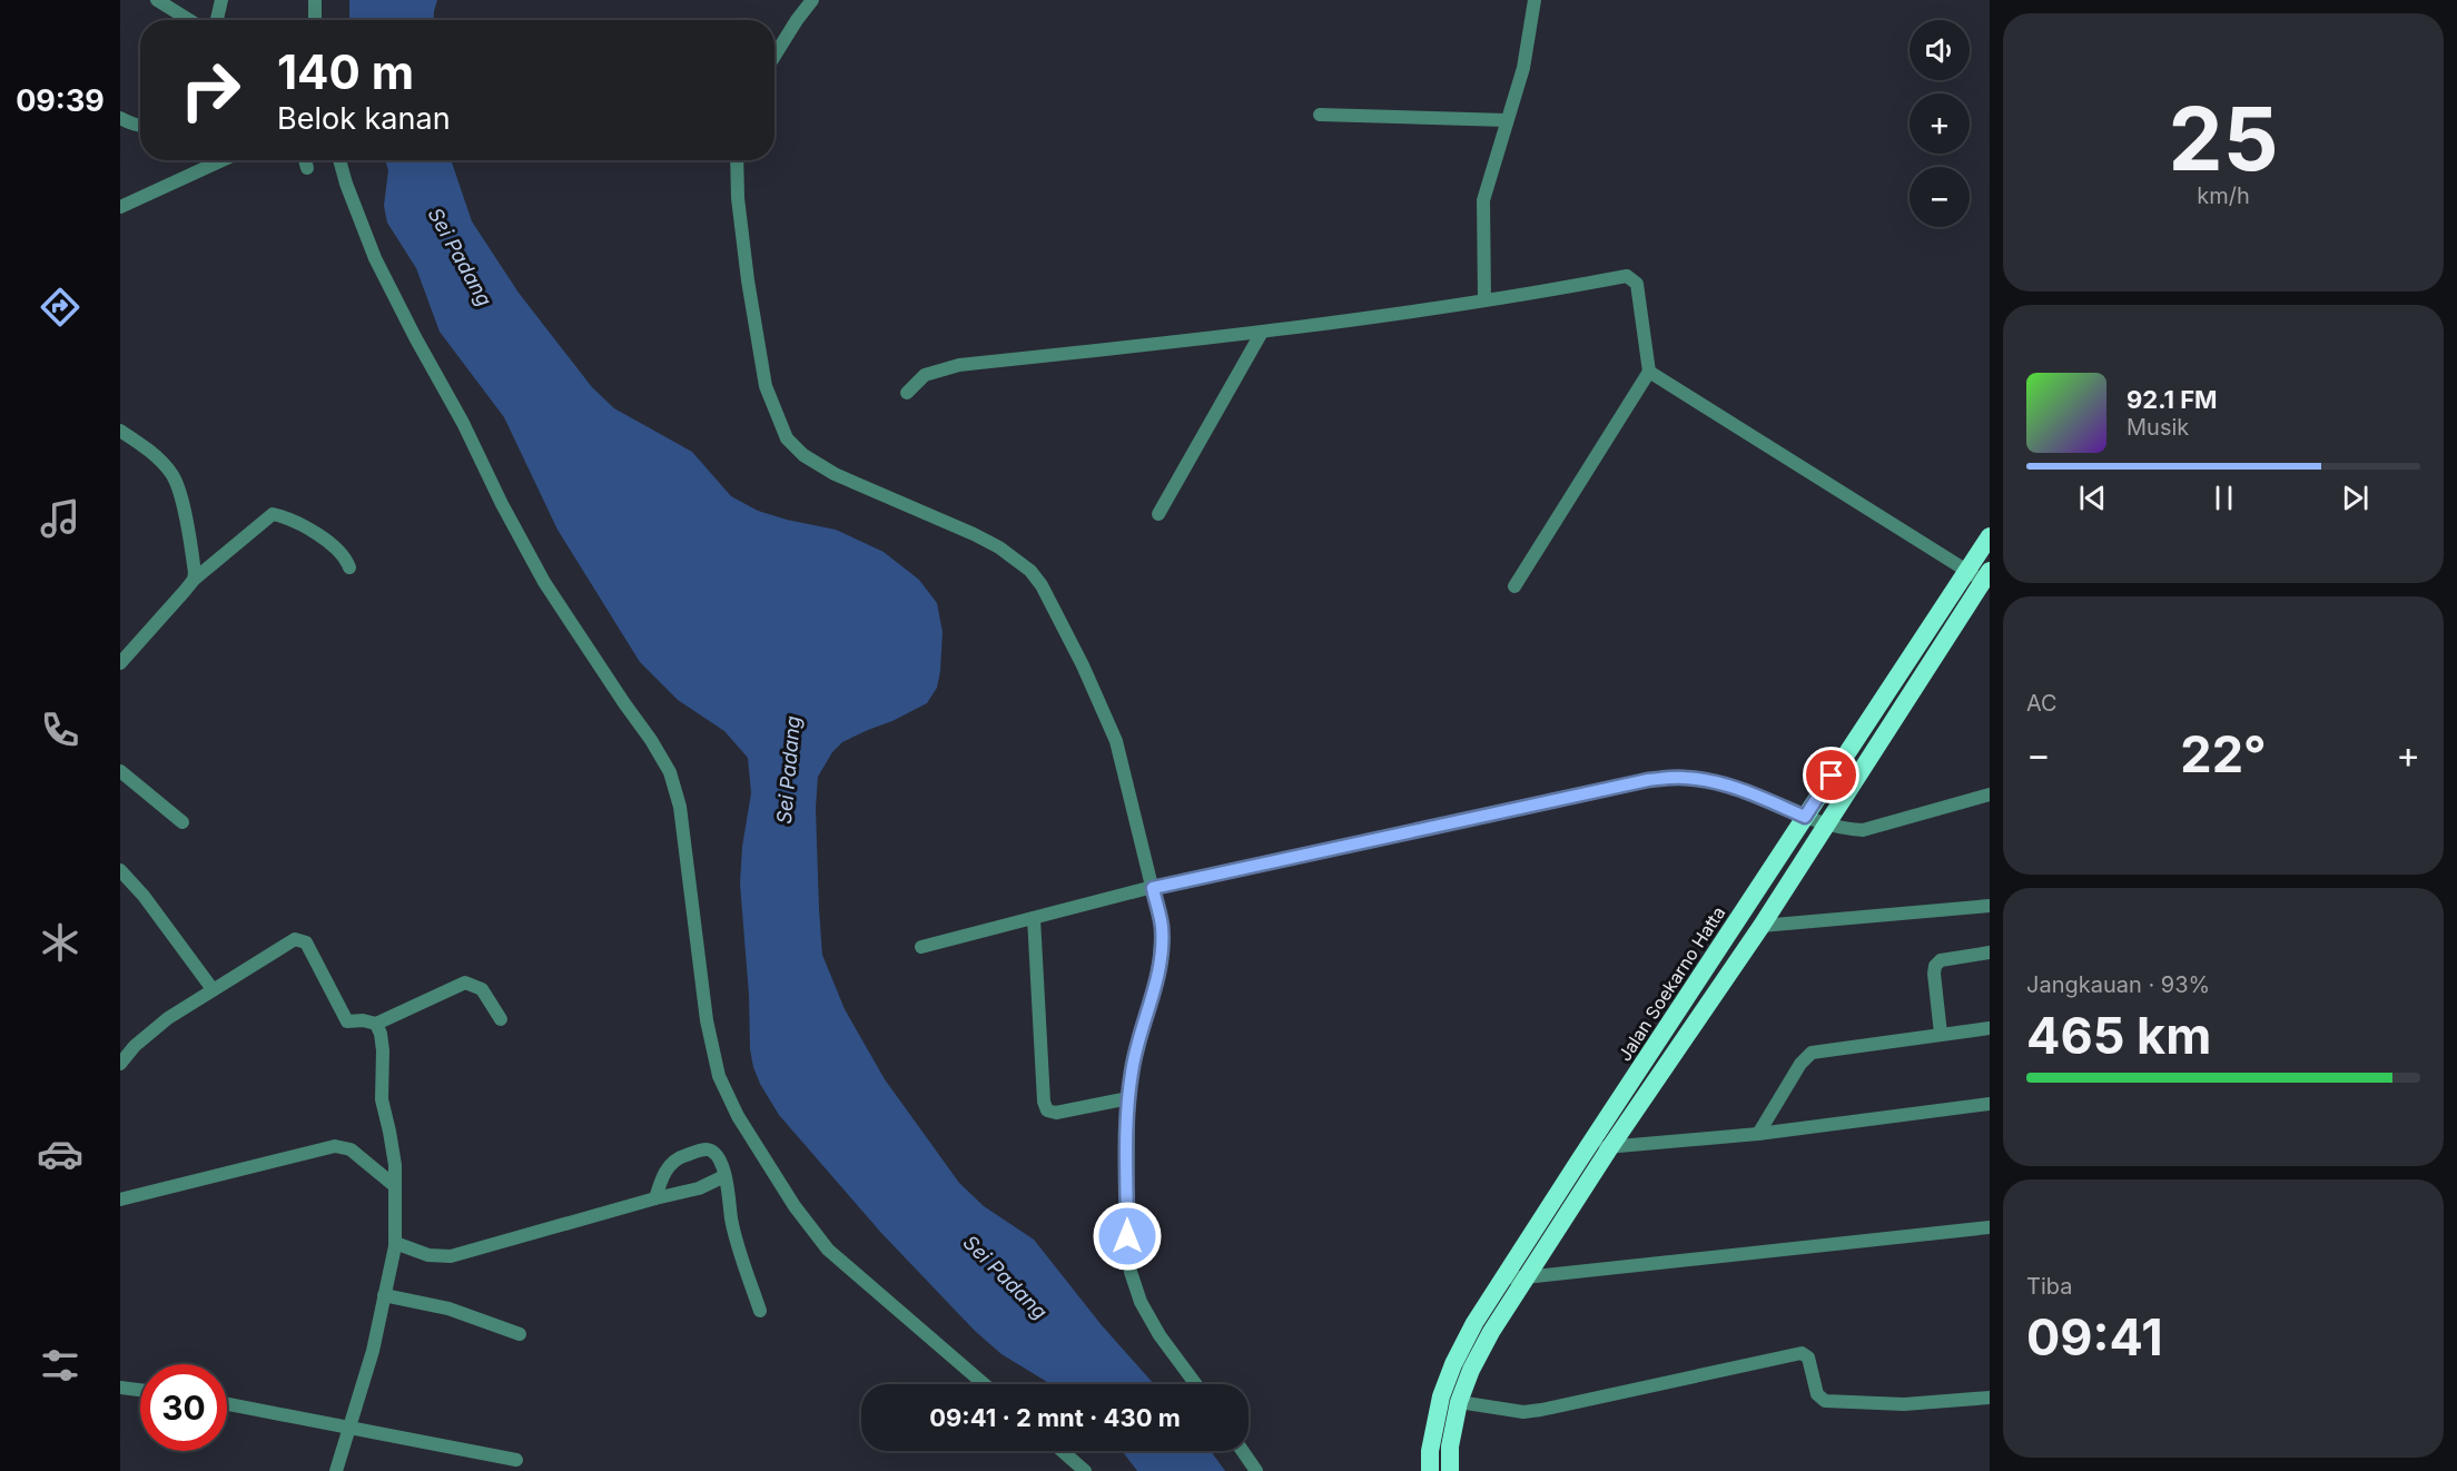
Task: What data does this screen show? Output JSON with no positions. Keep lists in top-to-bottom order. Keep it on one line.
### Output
{"streets":{"highway":["Jalan Soekarno Hatta"]},"water":["Sei Padang"],"page":{"tabs":"09:39","tile":[["25","km/h"],"AC",["Jangkauan · 93%","465 km"],["Tiba","09:41"]],"map_buttons":["+","−"],"turn":["140 m","Belok kanan"],"song":["92.1 FM","Musik"],"heat":["−","22°","+"],"limit":"30","trip":"09:41 · 2 mnt · 430 m"}}
